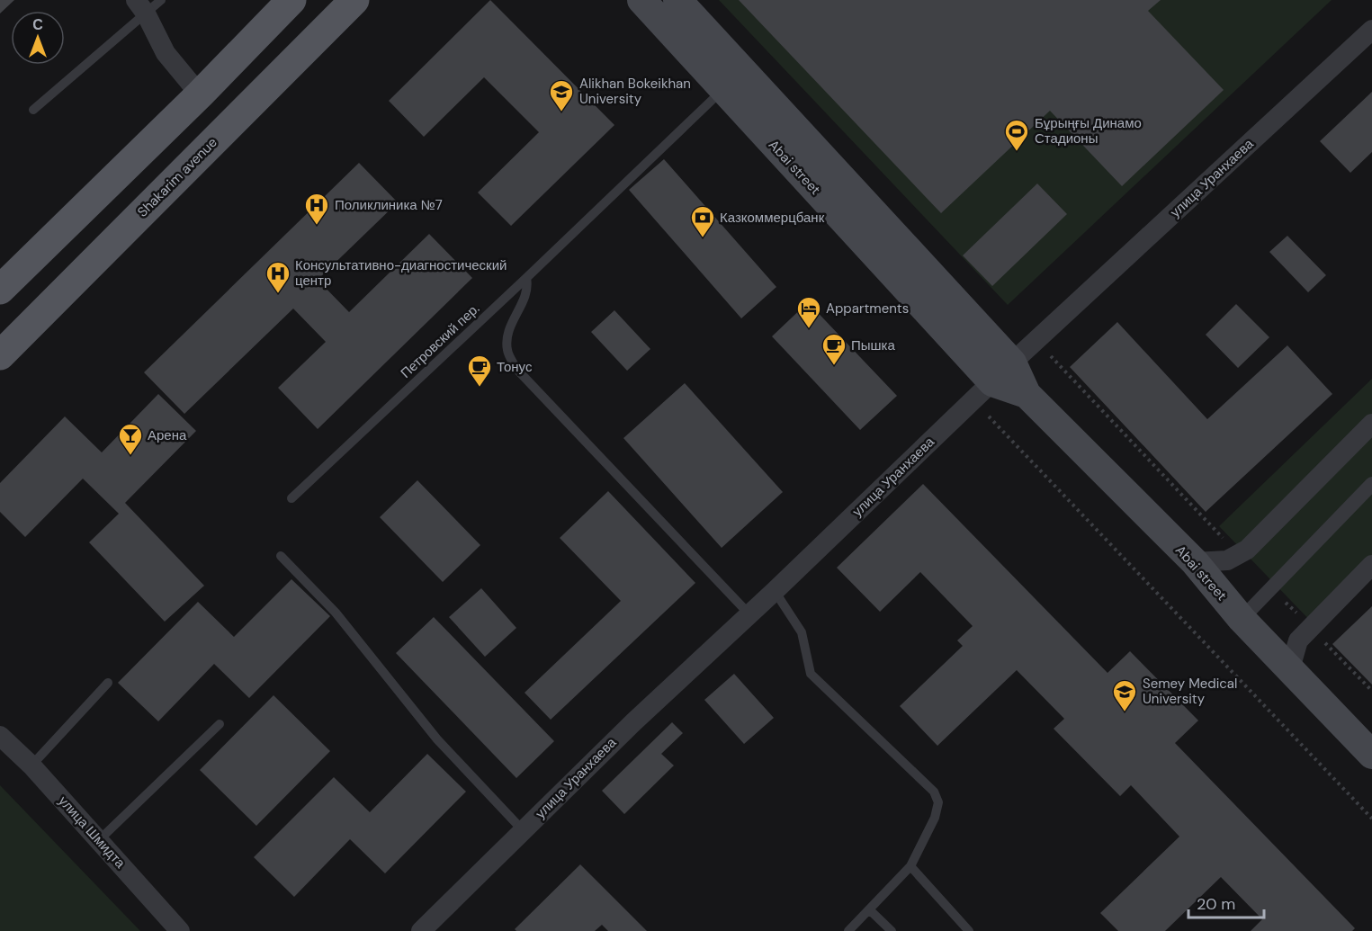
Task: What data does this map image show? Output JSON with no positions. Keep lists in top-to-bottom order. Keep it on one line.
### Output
{"streets":{"main road":["Abai street","Shakarim avenue"],"street":["улица Уранхаева","улица Шмидта"],"lane":["Петровский пер."]},"crossings":[["Abai street","улица Уранхаева"],["Abai street","Петровский пер."]],"places":{"school or university":["Alikhan Bokeikhan University","Semey Medical University"],"sports":["Бұрыңғы Динамо Стадионы"],"hospital":["Поликлиника №7","Консультативно-диагностический центр"],"bank":["Казкоммерцбанк"],"hotel":["Appartments"],"cafe":["Пышка","Тонус"],"bar":["Арена"]},"scale_bar":"20 m","north":"top"}
